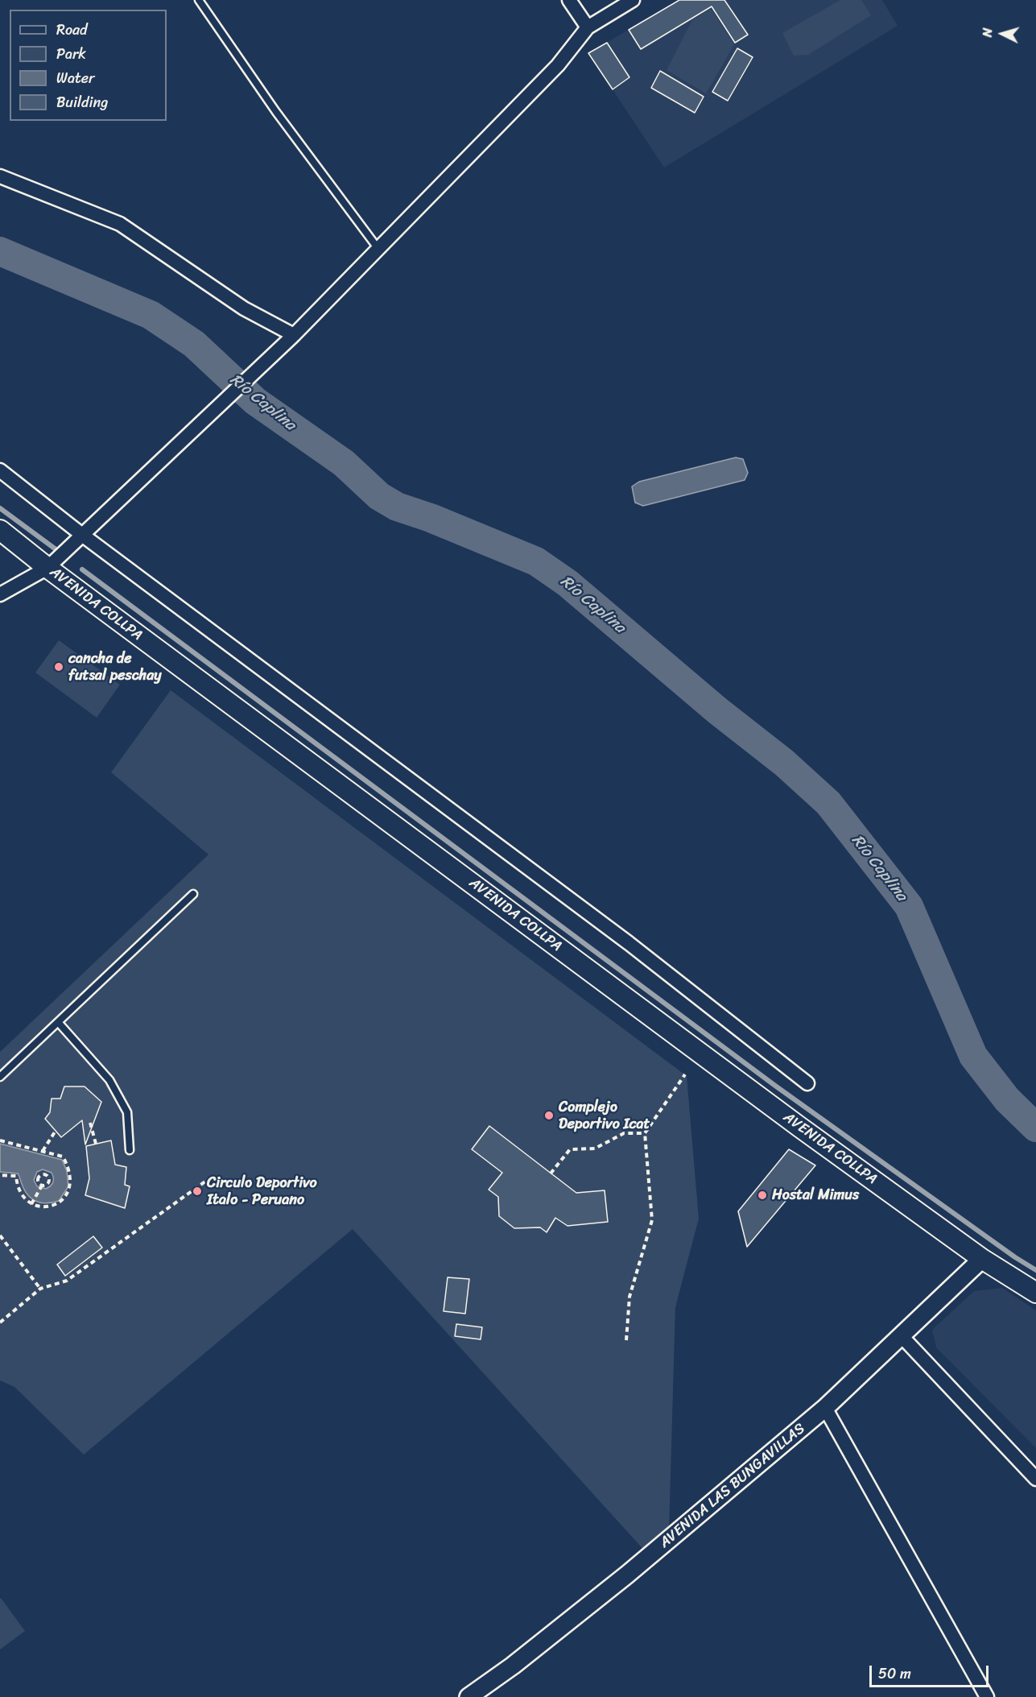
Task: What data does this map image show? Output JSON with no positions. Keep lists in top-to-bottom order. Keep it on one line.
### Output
{"streets":{"main road":["AVENIDA COLLPA"],"street":["AVENIDA LAS BUNGAVILLAS"]},"crossings":[["AVENIDA COLLPA","AVENIDA LAS BUNGAVILLAS"]],"water":["Río Caplina"],"places":["cancha de futsal peschay","Complejo Deportivo Icat","Circulo Deportivo Italo - Peruano","Hostal Mimus"],"legend":["Road","Park","Water","Building"],"scale_bar":"50 m","north":"left"}
